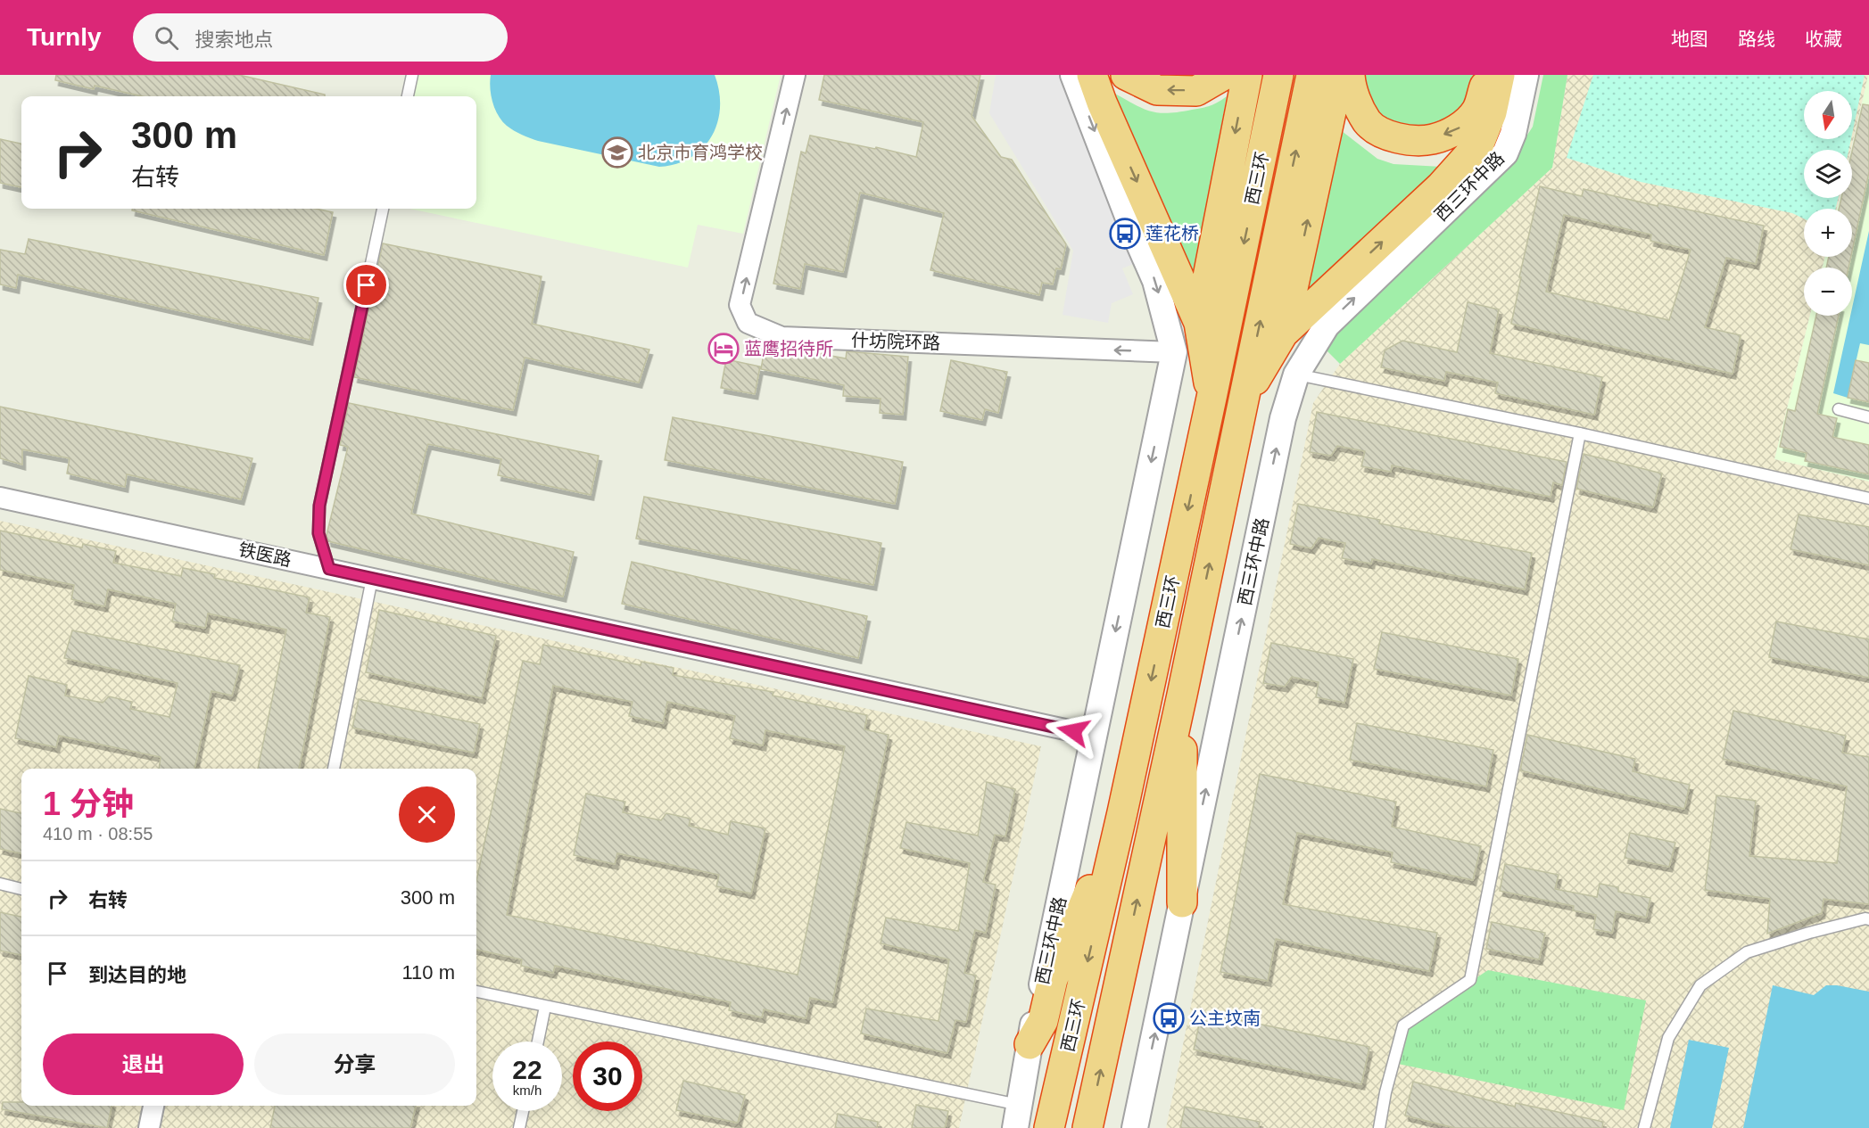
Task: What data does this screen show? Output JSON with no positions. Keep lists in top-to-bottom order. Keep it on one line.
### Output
{"streets":{"highway":["西三环"],"street":["西三环中路","什坊院环路","铁医路"]},"crossings":[["西三环中路","什坊院环路"],["西三环中路","铁医路"]],"places":{"school or university":["北京市育鸿学校"],"bus stop":["莲花桥","公主坟南"],"hotel":["蓝鹰招待所"]},"north":"bottom","page":{"header":"Turnly","search":"搜索地点","nav":["地图","路线","收藏"],"map_buttons":["+","−"],"turn":["300 m","右转"],"heading":["1 分钟","410 m · 08:55"],"list":[{"name":"右转","value":"300 m"},{"name":"到达目的地","value":"110 m"}],"buttons":["退出","分享"],"speed":"22 km/h","limit":"30"}}
